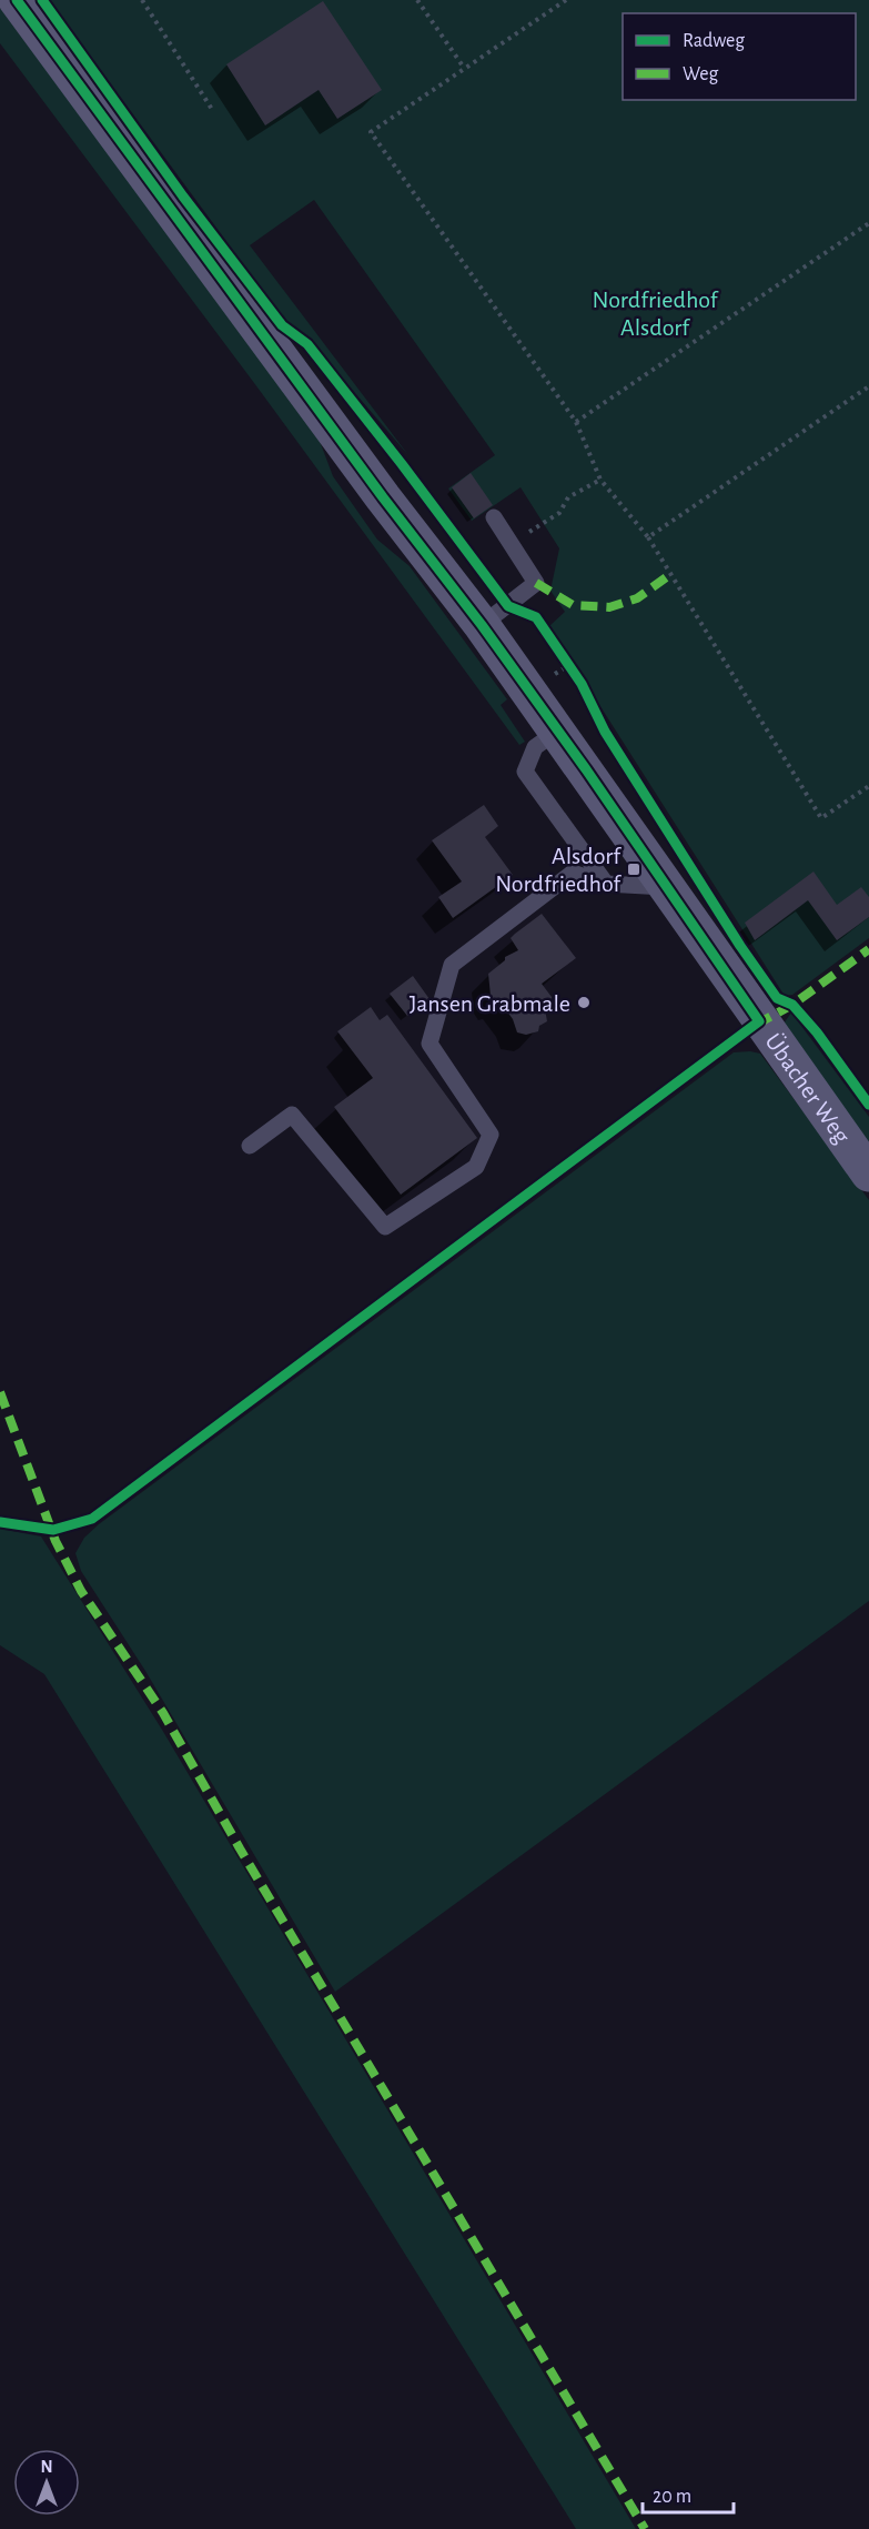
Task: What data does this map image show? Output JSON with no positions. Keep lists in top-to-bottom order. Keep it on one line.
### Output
{"streets":{"main road":["Übacher Weg"]},"parks":["Nordfriedhof Alsdorf"],"places":{"transit":["Alsdorf Nordfriedhof"],"other":["Jansen Grabmale"]},"legend":["Radweg","Weg"],"scale_bar":"20 m","north":"top"}
